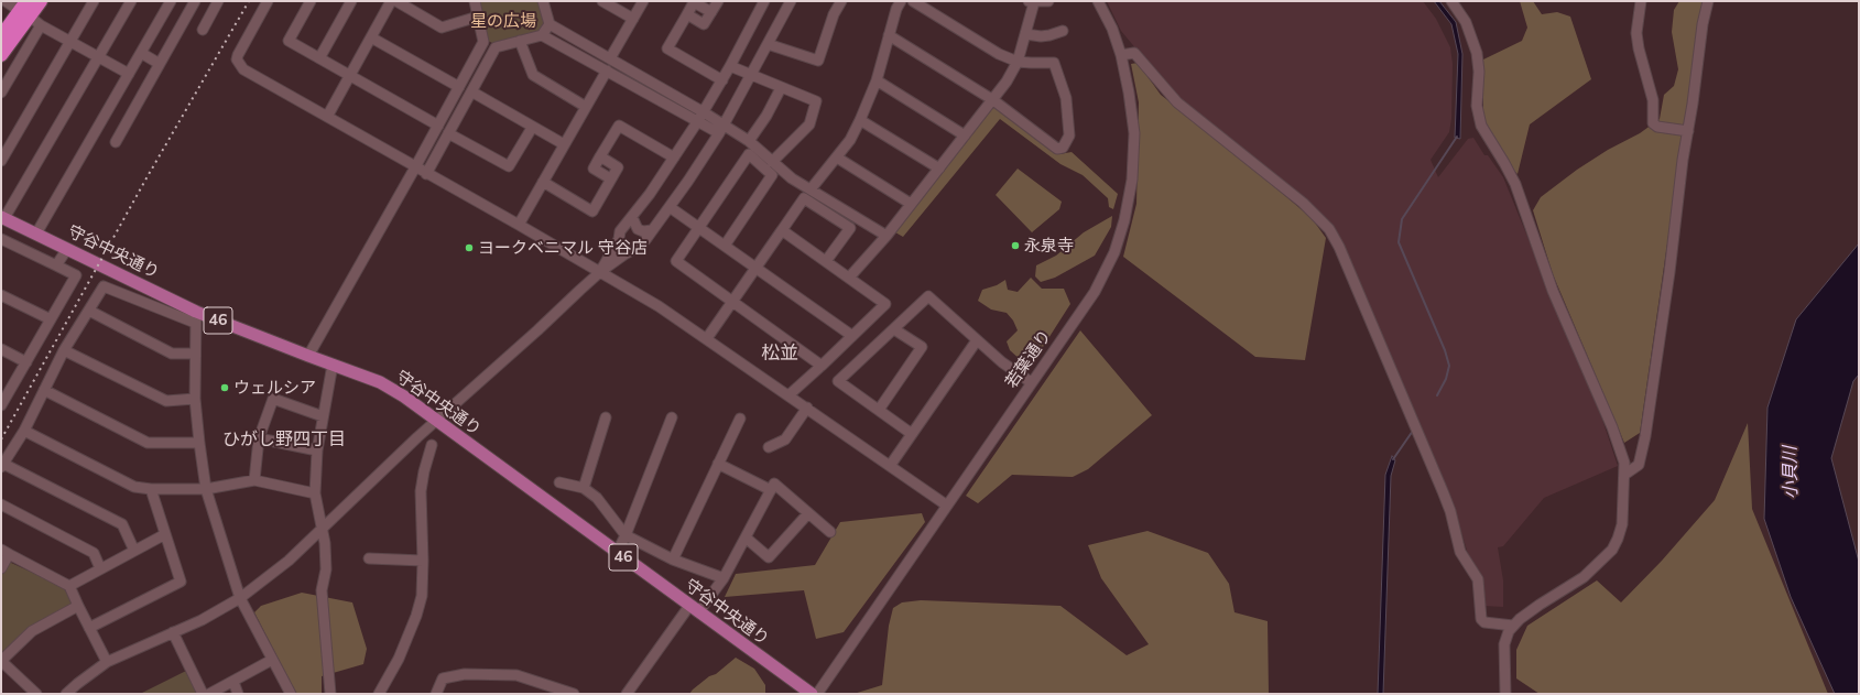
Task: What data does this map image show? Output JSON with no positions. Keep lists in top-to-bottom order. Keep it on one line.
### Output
{"streets":{"main road":["守谷中央通り","46"],"street":["若葉通り"]},"districts":["松並","ひがし野四丁目"],"water":["小貝川"],"parks":["星の広場"],"places":["永泉寺","ヨークベニマル 守谷店","ウェルシア"]}
